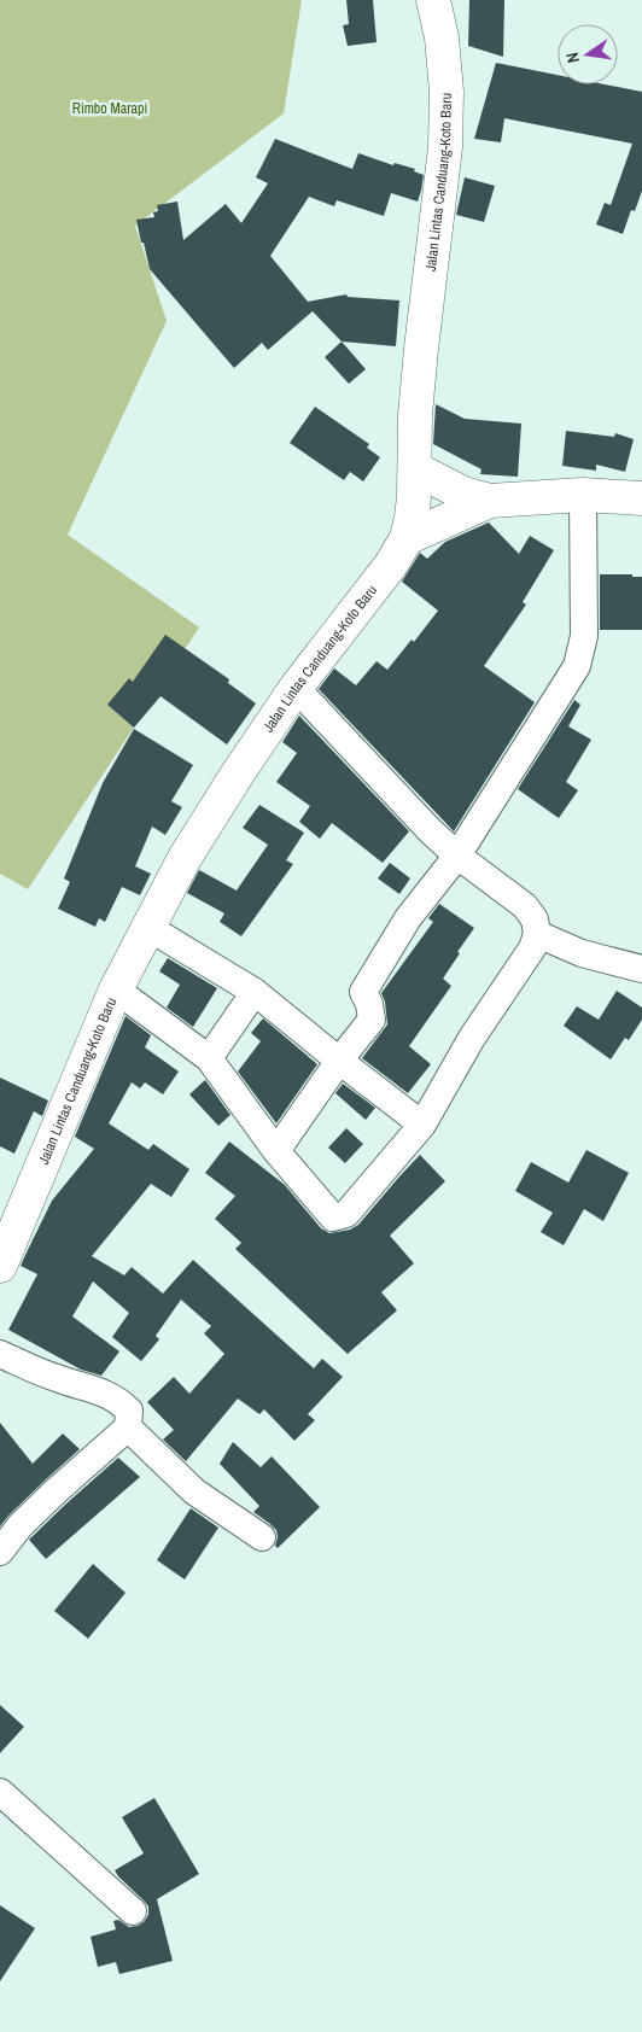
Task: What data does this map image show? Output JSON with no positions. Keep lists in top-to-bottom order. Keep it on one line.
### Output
{"streets":{"main road":["Jalan Lintas Canduang-Koto Baru"]},"parks":["Rimbo Marapi"],"north":"left"}
